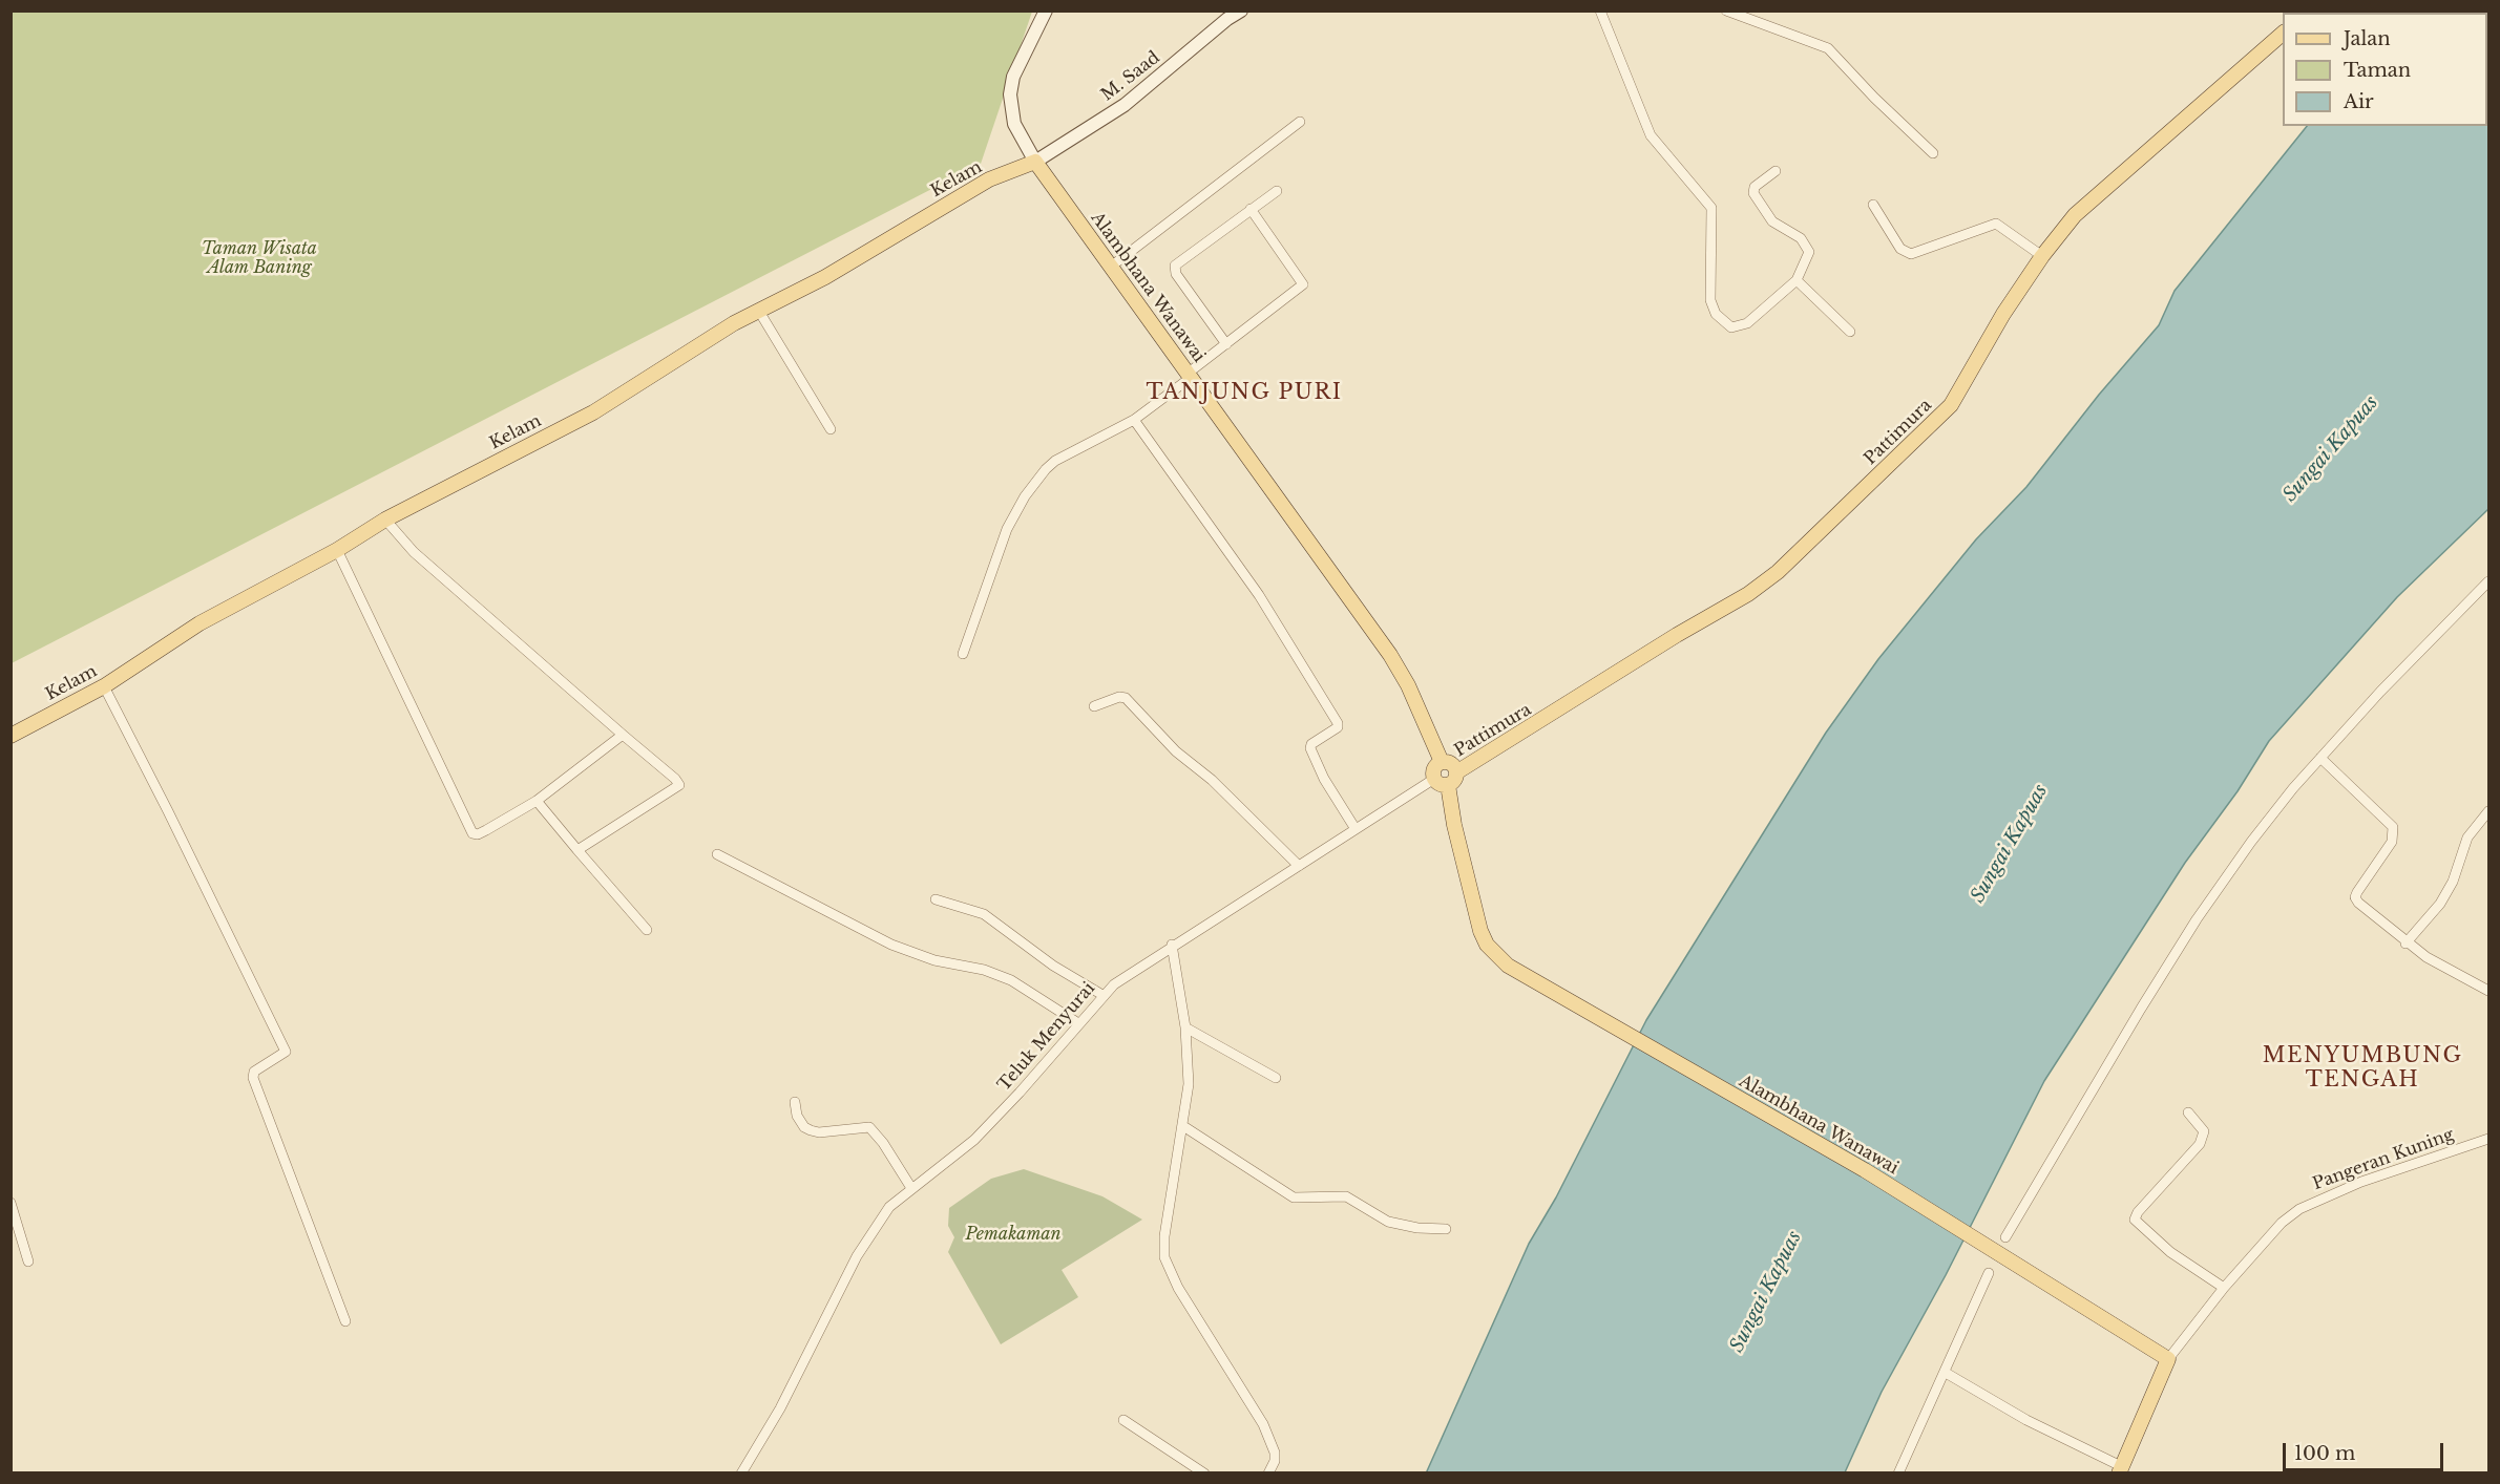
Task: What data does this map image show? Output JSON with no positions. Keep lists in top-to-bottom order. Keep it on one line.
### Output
{"streets":{"main road":["Kelam","Alambhana Wanawai","Pattimura"],"street":["M. Saad","Teluk Menyurai","Pangeran Kuning"]},"crossings":[["M. Saad","Kelam"],["M. Saad","Alambhana Wanawai"],["Kelam","Alambhana Wanawai"],["Alambhana Wanawai","Pattimura"],["Alambhana Wanawai","Teluk Menyurai"],["Alambhana Wanawai","Pangeran Kuning"],["Pattimura","Teluk Menyurai"]],"districts":["TANJUNG PURI","MENYUMBUNG TENGAH"],"water":["Sungai Kapuas"],"parks":["Taman Wisata Alam Baning","Pemakaman"],"legend":["Jalan","Taman","Air"],"scale_bar":"100 m"}
